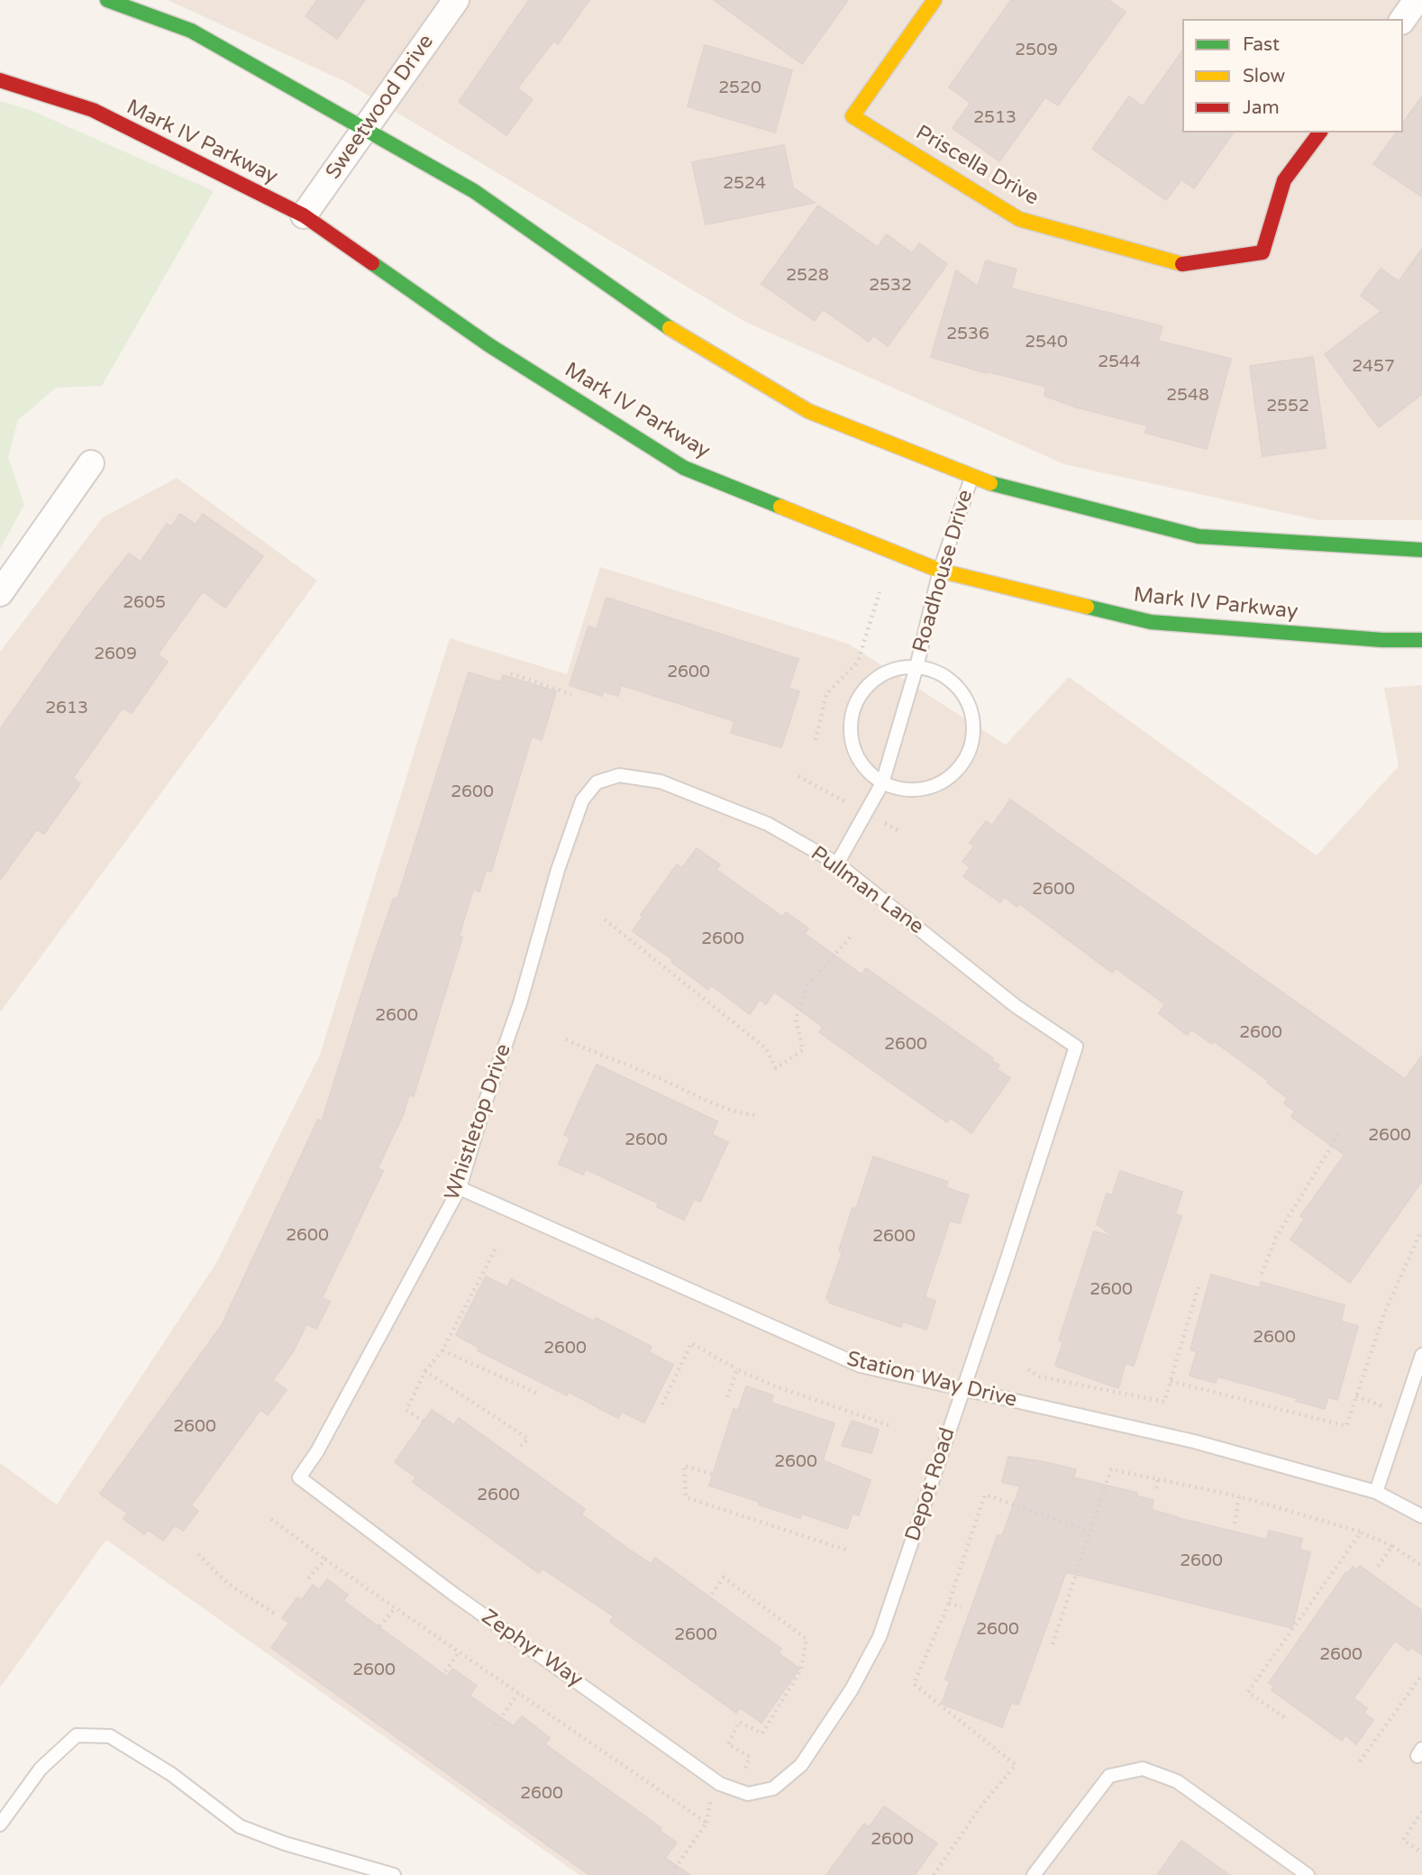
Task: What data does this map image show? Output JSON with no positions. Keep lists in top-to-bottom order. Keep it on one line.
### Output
{"streets":{"main road":["Mark IV Parkway","Priscella Drive"],"street":["Sweetwood Drive"],"lane":["Roadhouse Drive","Pullman Lane","Whistletop Drive","Station Way Drive","Depot Road","Zephyr Way"]},"crossings":[["Sweetwood Drive","Mark IV Parkway"],["Mark IV Parkway","Roadhouse Drive"],["Roadhouse Drive","Pullman Lane"],["Pullman Lane","Whistletop Drive"],["Pullman Lane","Depot Road"],["Whistletop Drive","Station Way Drive"],["Whistletop Drive","Zephyr Way"],["Station Way Drive","Depot Road"],["Depot Road","Zephyr Way"]],"house_numbers":["2509","2520","2513","2524","2528","2532","2536","2540","2544","2457","2548","2552","2605","2609","2600","2613","2600","2600","2600","2600","2600","2600","2600","2600","2600","2600","2600","2600","2600","2600","2600","2600","2600","2600","2600","2600","2600","2600","2600"],"legend":["Fast","Slow","Jam"]}
